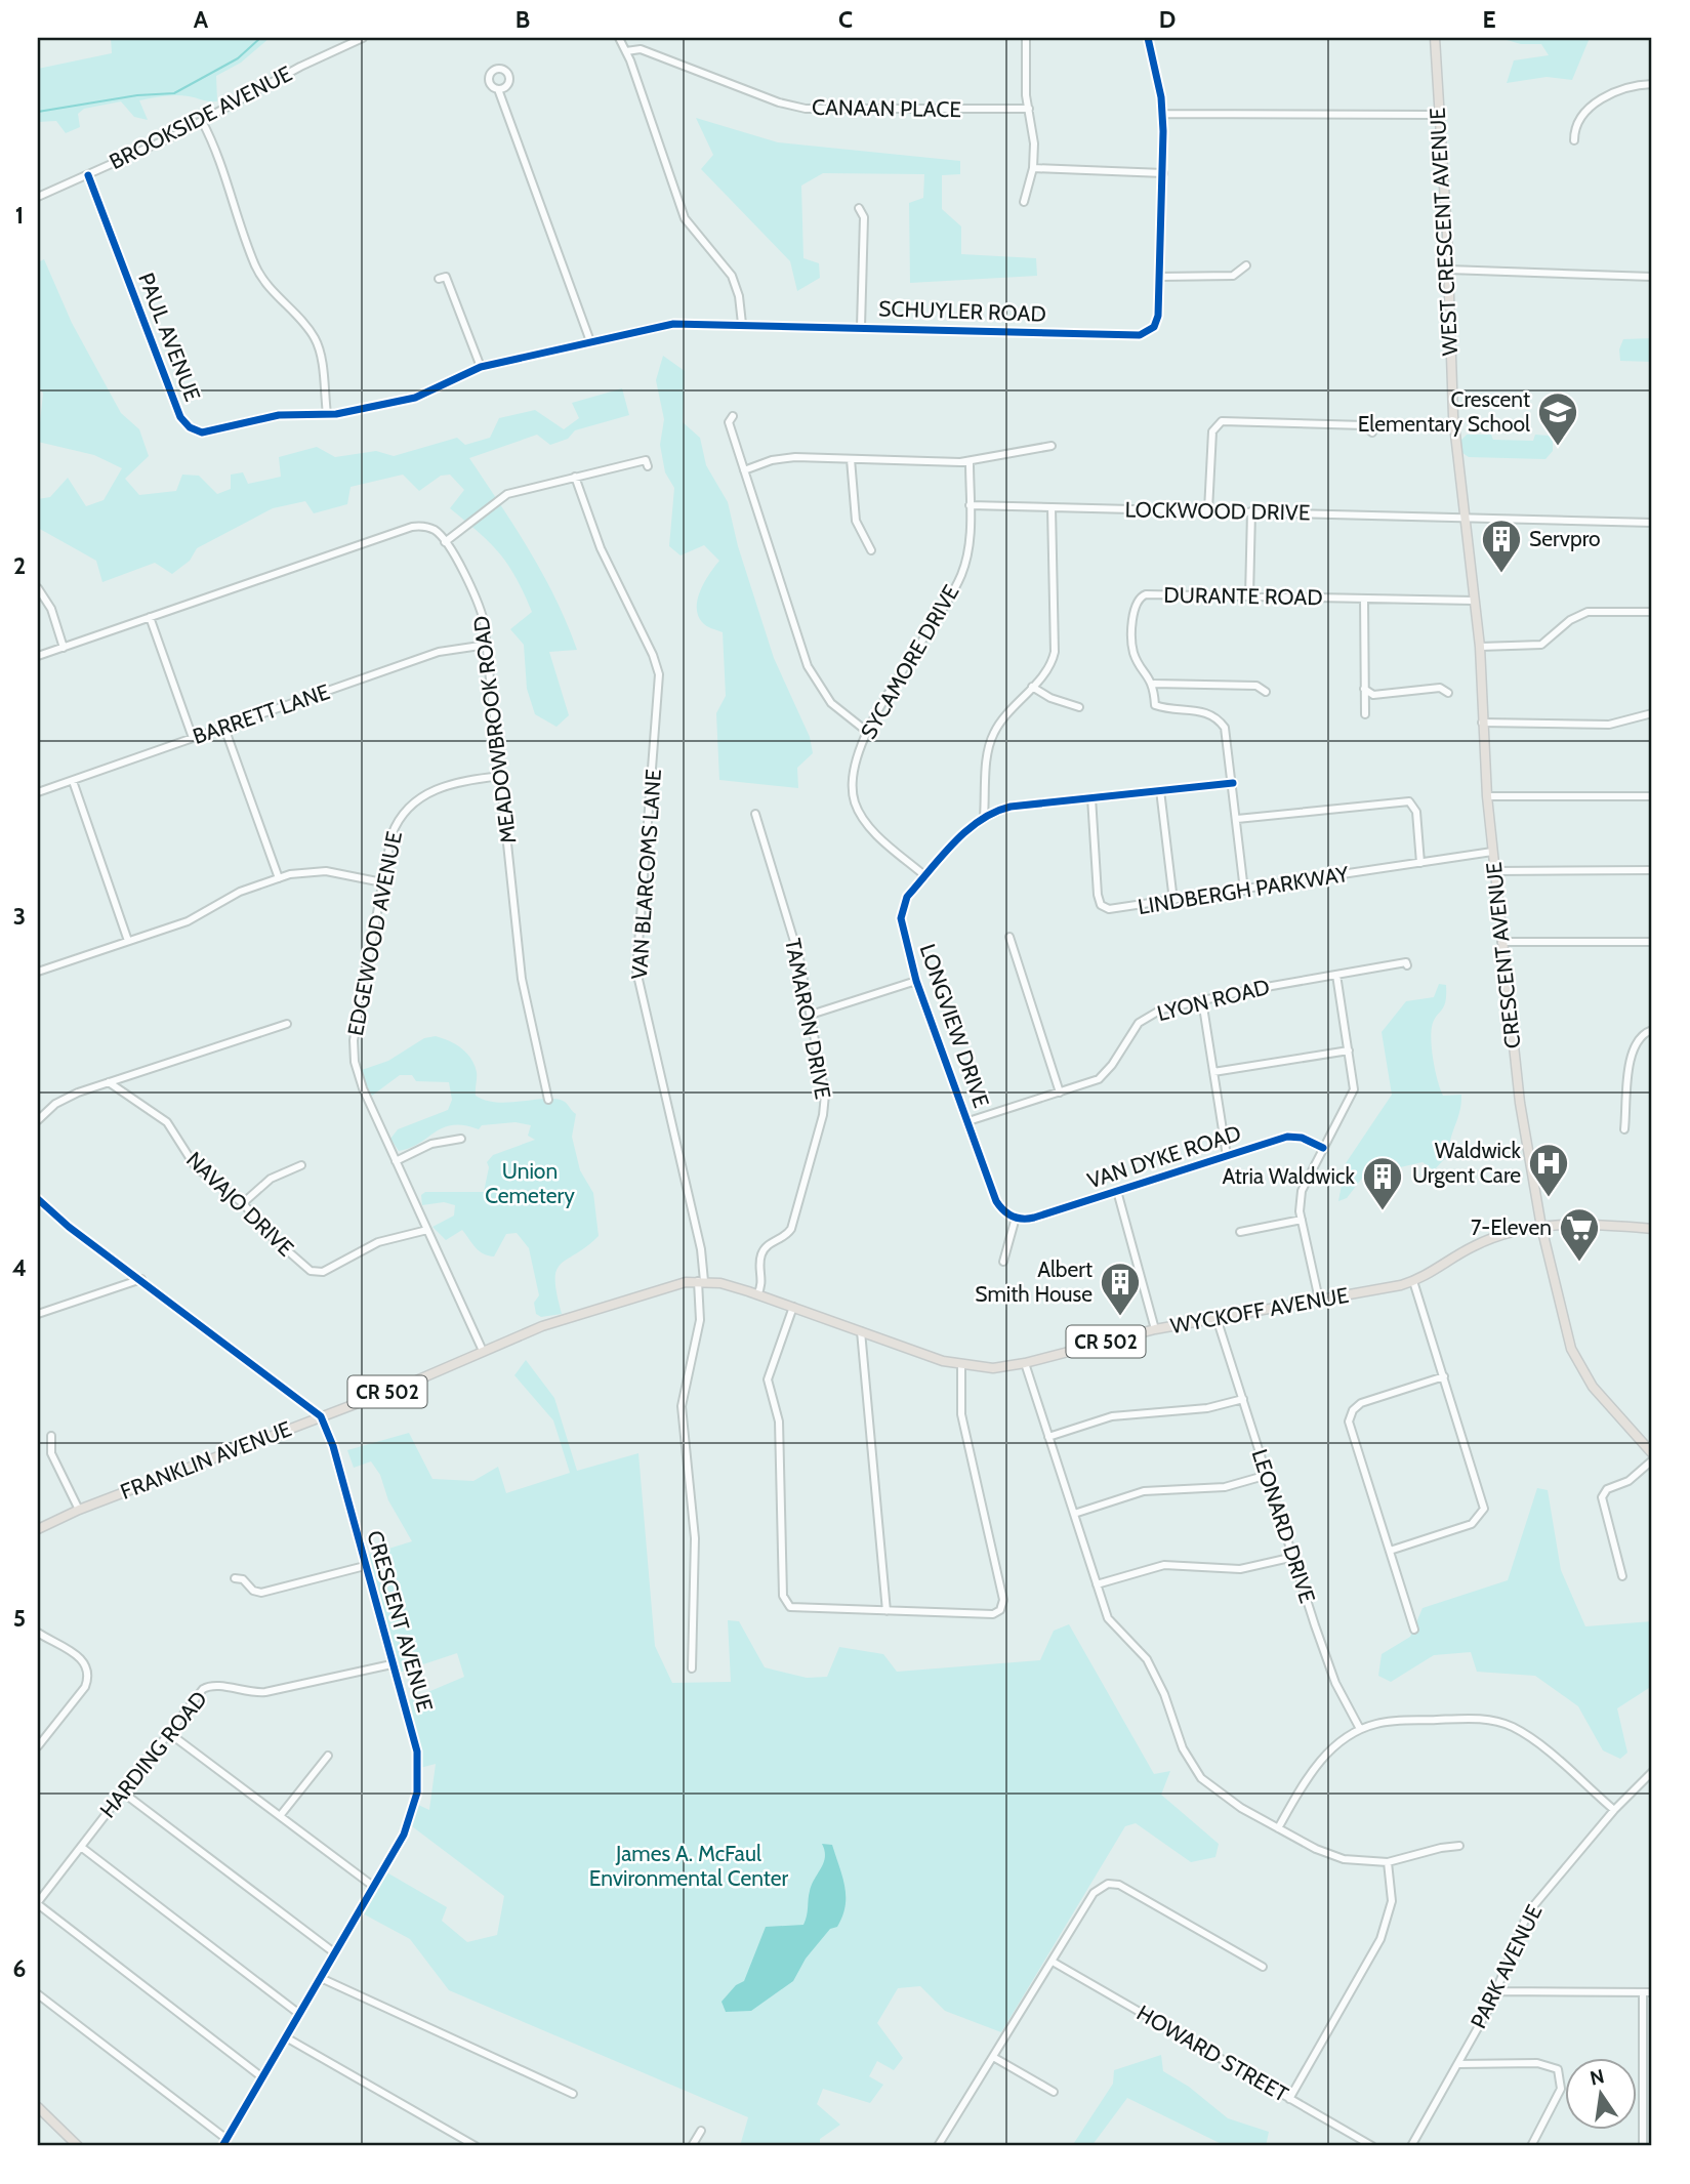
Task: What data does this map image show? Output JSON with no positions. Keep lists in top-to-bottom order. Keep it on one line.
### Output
{"streets":{"main road":["WEST CRESCENT AVENUE","CRESCENT AVENUE","WYCKOFF AVENUE","CR 502","FRANKLIN AVENUE"],"street":["CANAAN PLACE","BROOKSIDE AVENUE","SCHUYLER ROAD","PAUL AVENUE","LOCKWOOD DRIVE","DURANTE ROAD","SYCAMORE DRIVE","BARRETT LANE","MEADOWBROOK ROAD","VAN BLARCOMS LANE","LINDBERGH PARKWAY","EDGEWOOD AVENUE","LYON ROAD","TAMARON DRIVE","LONGVIEW DRIVE","VAN DYKE ROAD","NAVAJO DRIVE","LEONARD DRIVE","HARDING ROAD","PARK AVENUE","HOWARD STREET"]},"crossings":[["BROOKSIDE AVENUE","PAUL AVENUE"],["WEST CRESCENT AVENUE","CRESCENT AVENUE"],["SCHUYLER ROAD","PAUL AVENUE"],["LOCKWOOD DRIVE","SYCAMORE DRIVE"],["LOCKWOOD DRIVE","CRESCENT AVENUE"],["DURANTE ROAD","CRESCENT AVENUE"],["DURANTE ROAD","LONGVIEW DRIVE"],["SYCAMORE DRIVE","LONGVIEW DRIVE"],["BARRETT LANE","MEADOWBROOK ROAD"],["MEADOWBROOK ROAD","EDGEWOOD AVENUE"],["VAN BLARCOMS LANE","FRANKLIN AVENUE"],["LINDBERGH PARKWAY","CRESCENT AVENUE"],["LINDBERGH PARKWAY","LONGVIEW DRIVE"],["EDGEWOOD AVENUE","NAVAJO DRIVE"],["EDGEWOOD AVENUE","FRANKLIN AVENUE"],["CRESCENT AVENUE","WYCKOFF AVENUE"],["CRESCENT AVENUE","FRANKLIN AVENUE"],["CRESCENT AVENUE","HARDING ROAD"],["LYON ROAD","LONGVIEW DRIVE"],["TAMARON DRIVE","WYCKOFF AVENUE"],["LONGVIEW DRIVE","VAN DYKE ROAD"],["WYCKOFF AVENUE","FRANKLIN AVENUE"],["WYCKOFF AVENUE","LEONARD DRIVE"]],"parks":["Union Cemetery","James A. McFaul Environmental Center"],"places":{"school or university":["Crescent Elementary School"],"building":["Servpro","Atria Waldwick","Albert Smith House"],"hospital":["Waldwick Urgent Care"],"supermarket":["7-Eleven"]},"north":"top","grid":{"columns":["A","B","C","D","E"],"rows":["1","2","3","4","5","6"]}}
